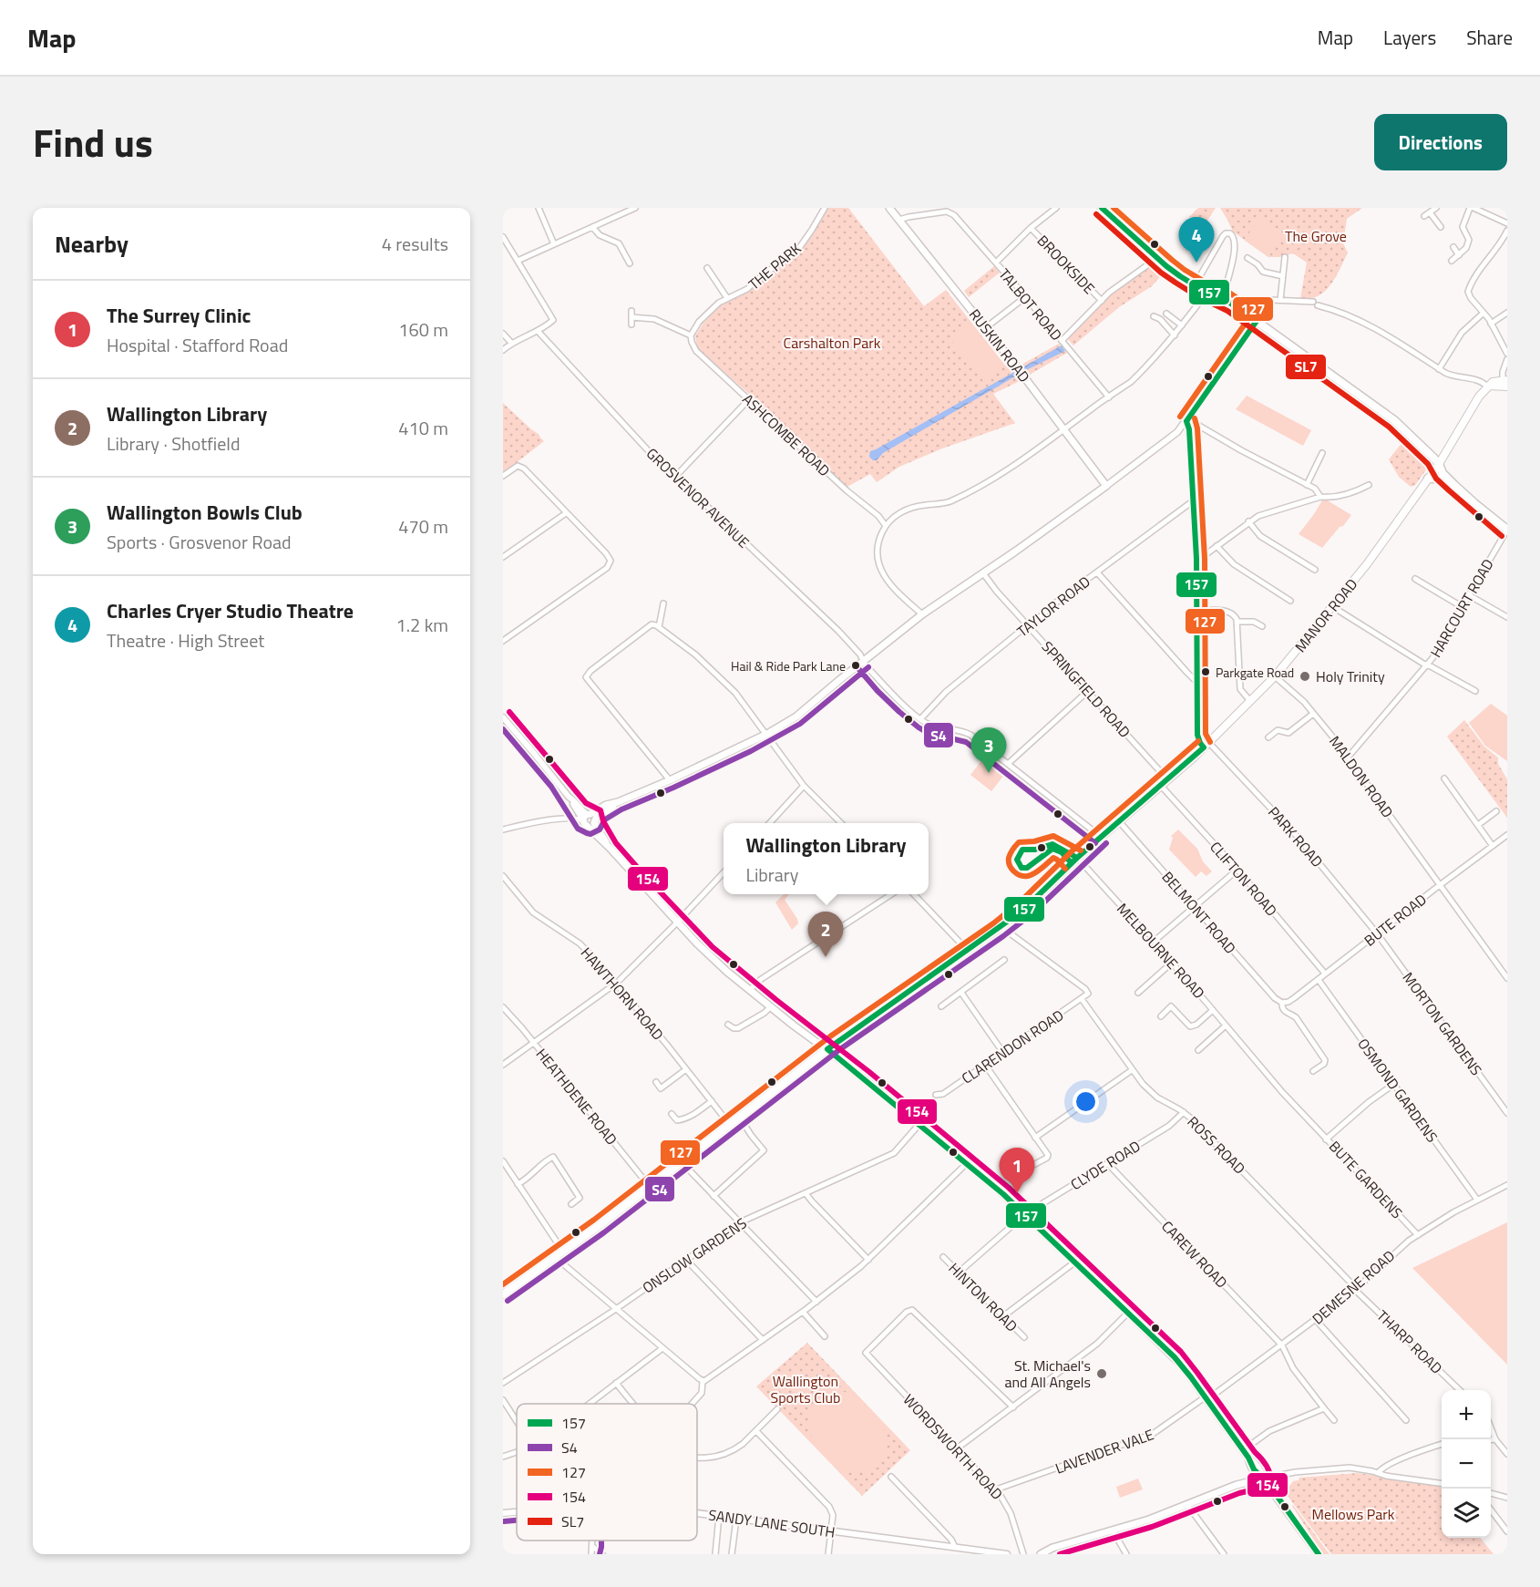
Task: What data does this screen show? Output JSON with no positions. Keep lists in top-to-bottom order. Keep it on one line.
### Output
{"streets":{"main road":["RUSKIN ROAD","MANOR ROAD"],"street":["BROOKSIDE","THE PARK","TALBOT ROAD","ASHCOMBE ROAD","GROSVENOR AVENUE","TAYLOR ROAD","HARCOURT ROAD","SPRINGFIELD ROAD","MALDON ROAD","PARK ROAD","CLIFTON ROAD","BELMONT ROAD","BUTE ROAD","MELBOURNE ROAD","HAWTHORN ROAD","MORTON GARDENS","CLARENDON ROAD","OSMOND GARDENS","HEATHDENE ROAD","ROSS ROAD","CLYDE ROAD","BUTE GARDENS","CAREW ROAD","ONSLOW GARDENS","DEMESNE ROAD","HINTON ROAD","THARP ROAD","WORDSWORTH ROAD","LAVENDER VALE","SANDY LANE SOUTH"]},"crossings":[["THE PARK","ASHCOMBE ROAD"],["TALBOT ROAD","RUSKIN ROAD"],["GROSVENOR AVENUE","TAYLOR ROAD"],["TAYLOR ROAD","SPRINGFIELD ROAD"],["HARCOURT ROAD","MALDON ROAD"],["MANOR ROAD","SPRINGFIELD ROAD"],["MANOR ROAD","MALDON ROAD"],["MANOR ROAD","PARK ROAD"],["MANOR ROAD","CLIFTON ROAD"],["MANOR ROAD","BELMONT ROAD"],["MANOR ROAD","MELBOURNE ROAD"],["MANOR ROAD","HAWTHORN ROAD"],["MANOR ROAD","CLARENDON ROAD"],["MANOR ROAD","HEATHDENE ROAD"],["MALDON ROAD","BUTE ROAD"],["PARK ROAD","BUTE ROAD"],["PARK ROAD","MORTON GARDENS"],["CLIFTON ROAD","BUTE ROAD"],["BELMONT ROAD","BUTE ROAD"],["BUTE ROAD","MORTON GARDENS"],["BUTE ROAD","OSMOND GARDENS"],["MELBOURNE ROAD","BUTE GARDENS"],["CLARENDON ROAD","ROSS ROAD"],["OSMOND GARDENS","BUTE GARDENS"],["OSMOND GARDENS","DEMESNE ROAD"],["ROSS ROAD","CLYDE ROAD"],["ROSS ROAD","DEMESNE ROAD"],["ROSS ROAD","THARP ROAD"],["CLYDE ROAD","CAREW ROAD"],["CLYDE ROAD","HINTON ROAD"],["BUTE GARDENS","DEMESNE ROAD"],["CAREW ROAD","DEMESNE ROAD"],["DEMESNE ROAD","THARP ROAD"],["DEMESNE ROAD","LAVENDER VALE"],["WORDSWORTH ROAD","LAVENDER VALE"]],"parks":["The Grove","Carshalton Park","Wallington Sports Club","Mellows Park"],"places":["Hail & Ride Park Lane","Parkgate Road","Holy Trinity","St. Michael's and All Angels"],"lines":["transit line 157","transit line 127","transit line SL7","transit line S4","transit line 154"],"legend":["157","S4","127","154","SL7"],"page":{"header":"Map","nav":["Map","Layers","Share"],"title":"Find us","buttons":"Directions","heading":["Nearby","4 results"],"pins":["4","3","2","1"],"list":[{"mark":"1","name":"The Surrey Clinic","note":"Hospital · Stafford Road","value":"160 m"},{"mark":"2","name":"Wallington Library","note":"Library · Shotfield","value":"410 m"},{"mark":"3","name":"Wallington Bowls Club","note":"Sports · Grosvenor Road","value":"470 m"},{"mark":"4","name":"Charles Cryer Studio Theatre","note":"Theatre · High Street","value":"1.2 km"}],"popup":["Wallington Library","Library"],"map_buttons":["+","−"]}}
